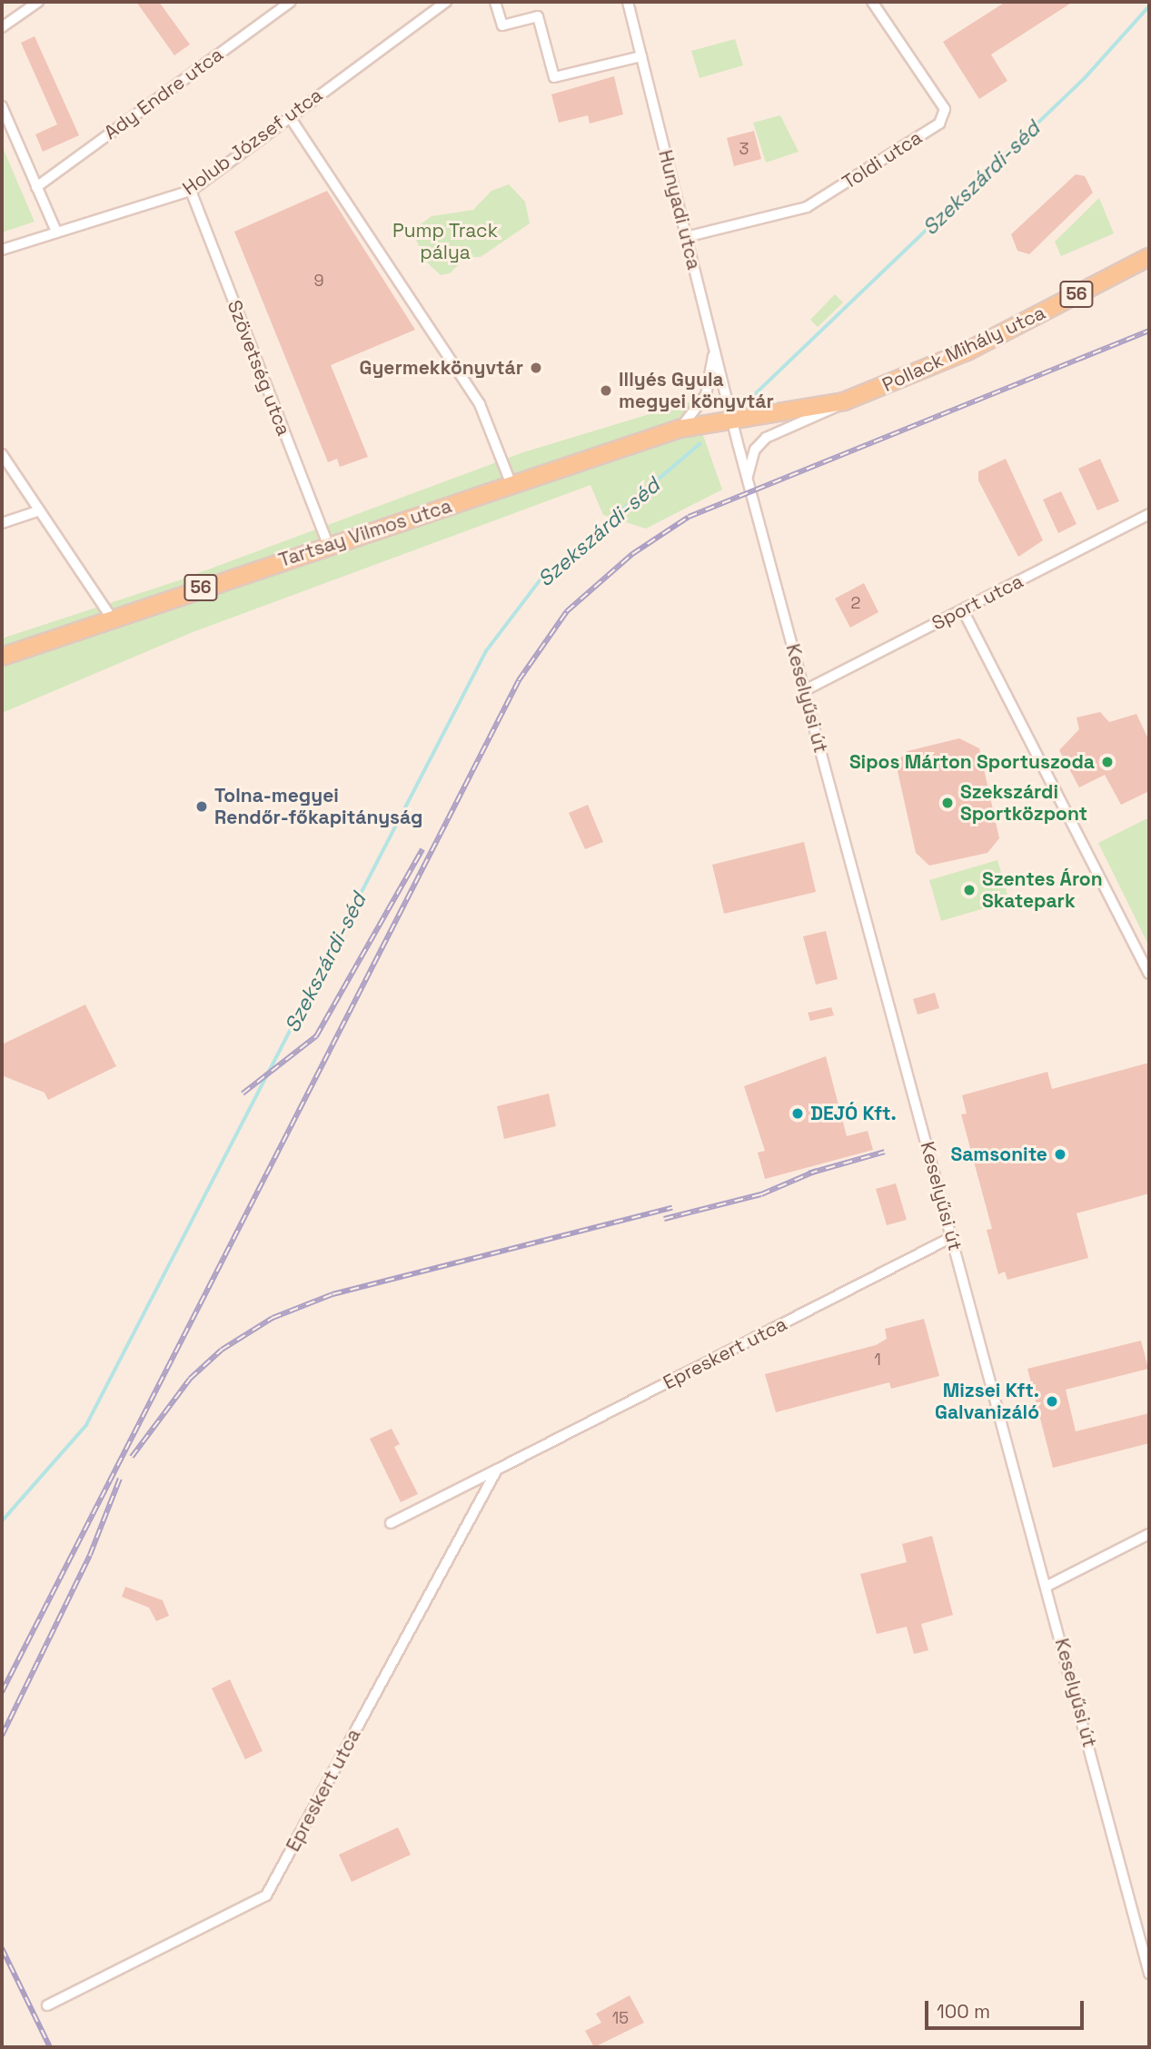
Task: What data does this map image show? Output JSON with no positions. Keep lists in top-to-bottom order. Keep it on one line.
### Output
{"streets":{"main road":["56","Pollack Mihály utca","Tartsay Vilmos utca"],"street":["Ady Endre utca","Holub József utca","Toldi utca","Hunyadi utca","Szövetség utca","Sport utca","Keselyűsi út","Epreskert utca"]},"crossings":[["Holub József utca","Szövetség utca"],["Toldi utca","Hunyadi utca"],["Hunyadi utca","Pollack Mihály utca"],["Hunyadi utca","Tartsay Vilmos utca"],["Hunyadi utca","Keselyűsi út"],["Pollack Mihály utca","Tartsay Vilmos utca"],["Pollack Mihály utca","Keselyűsi út"],["Szövetség utca","Tartsay Vilmos utca"],["Tartsay Vilmos utca","Keselyűsi út"],["Sport utca","Keselyűsi út"],["Keselyűsi út","Epreskert utca"]],"water":["Szekszárdi-séd"],"parks":["Pump Track pálya"],"places":["Gyermekkönyvtár","Illyés Gyula megyei könyvtár","Sipos Márton Sportuszoda","Szekszárdi Sportközpont","Tolna-megyei Rendőr-főkapitányság","Szentes Áron Skatepark","DEJÓ Kft.","Samsonite","Mizsei Kft. Galvanizáló"],"house_numbers":["3","9","2","1","15"],"scale_bar":"100 m"}
